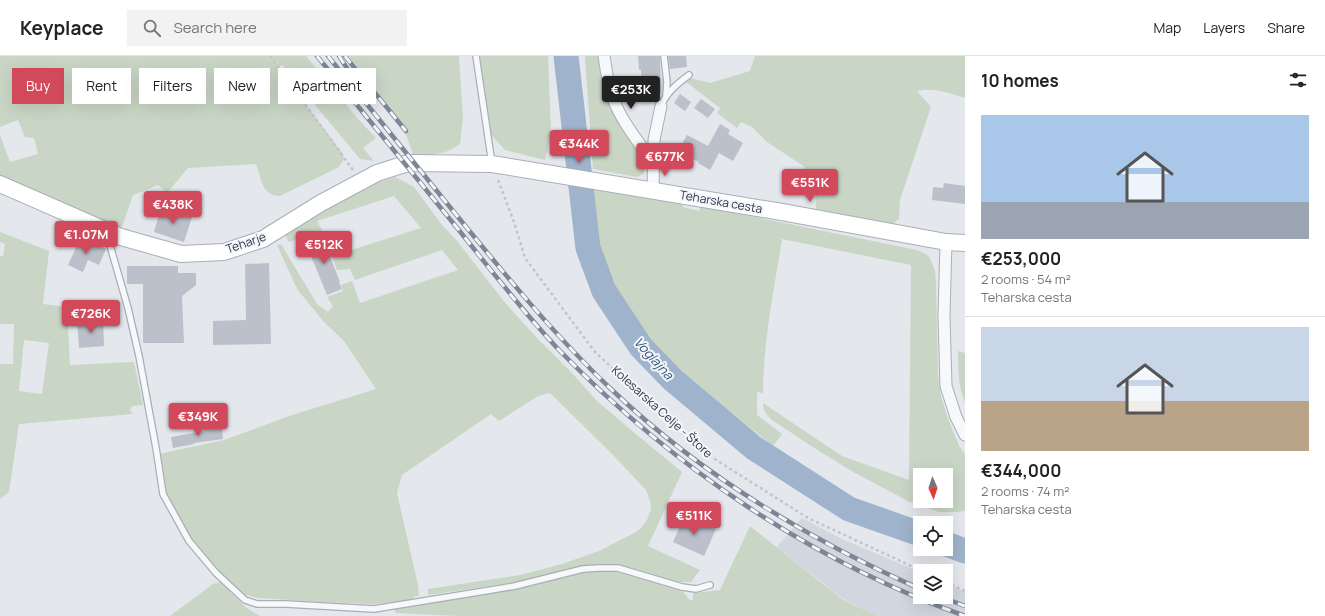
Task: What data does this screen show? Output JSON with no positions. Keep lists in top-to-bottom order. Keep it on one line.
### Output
{"streets":{"street":["Teharska cesta","Teharje"],"path":["Kolesarska Celje - Štore"]},"crossings":[["Teharska cesta","Teharje"],["Teharje","Kolesarska Celje - Štore"]],"water":["Voglajna"],"north":"bottom","page":{"header":"Keyplace","search":"Search here","nav":["Map","Layers","Share"],"heading":"10 homes","chip":["Buy","Rent","Filters","New","Apartment"],"price":["€253K","€344K","€677K","€551K","€438K","€1.07M","€512K","€726K","€349K","€511K"],"list":[{"name":"€253,000","note":"2 rooms · 54 m² · Teharska cesta"},{"name":"€344,000","note":"2 rooms · 74 m² · Teharska cesta"}]}}
